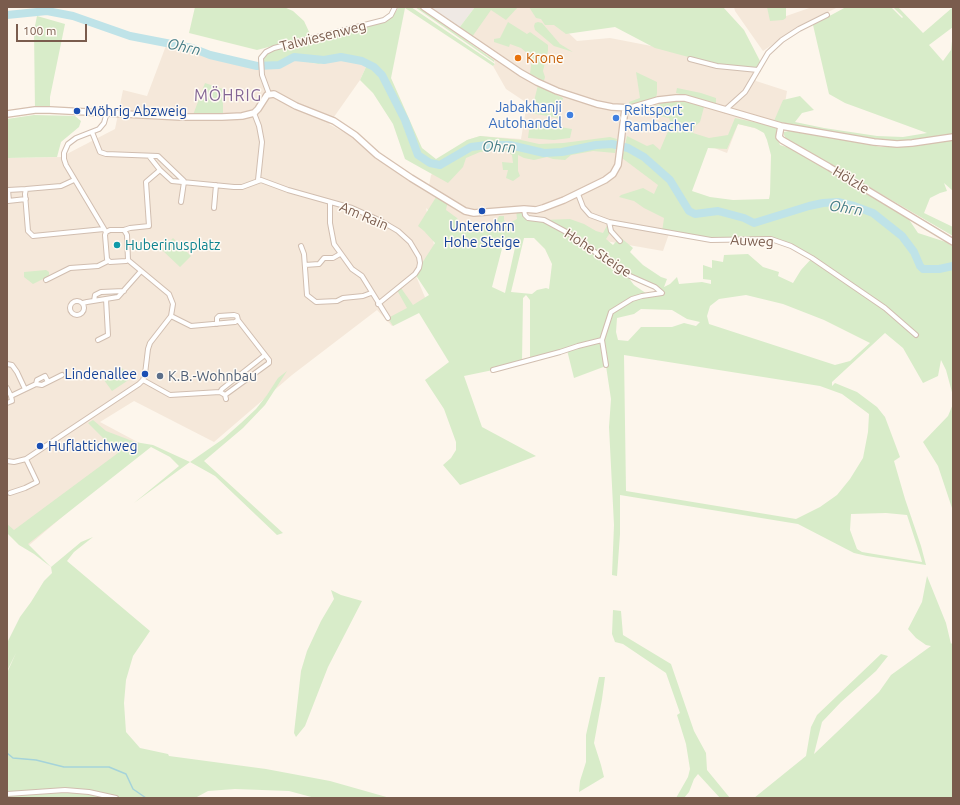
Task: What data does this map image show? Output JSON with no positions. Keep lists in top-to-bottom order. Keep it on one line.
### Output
{"streets":{"street":["Talwiesenweg","Hölzle","Am Rain","Auweg","Hohe Steige"]},"districts":["MÖHRIG"],"water":["Ohrn"],"places":["Krone","Möhrig Abzweig","Jabakhanji Autohandel","Reitsport Rambacher","Unterohrn Hohe Steige","Huberinusplatz","Lindenallee","K.B.-Wohnbau","Huflattichweg"],"scale_bar":"100 m"}
